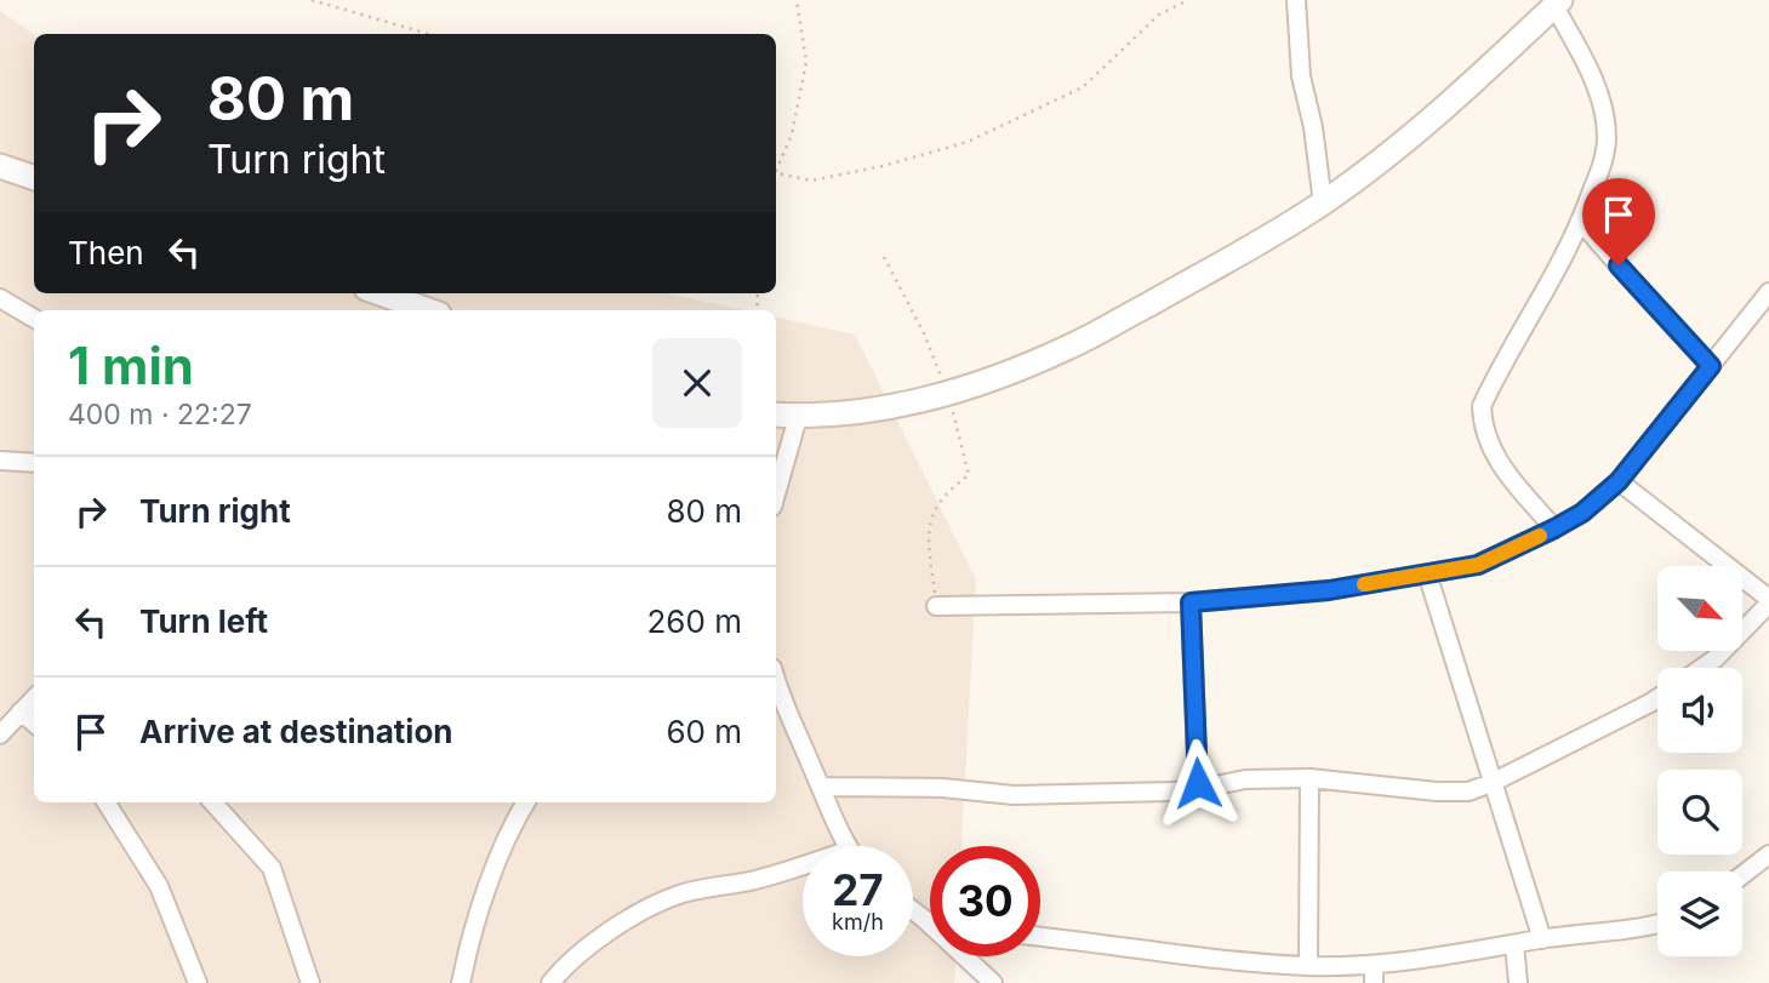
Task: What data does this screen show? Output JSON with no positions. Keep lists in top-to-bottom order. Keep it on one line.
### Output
{"north":"bottom right","page":{"turn":["80 m","Turn right"],"then":"Then","heading":["1 min","400 m · 22:27"],"list":[{"name":"Turn right","value":"80 m"},{"name":"Turn left","value":"260 m"},{"name":"Arrive at destination","value":"60 m"}],"speed":"27 km/h","limit":"30"}}
